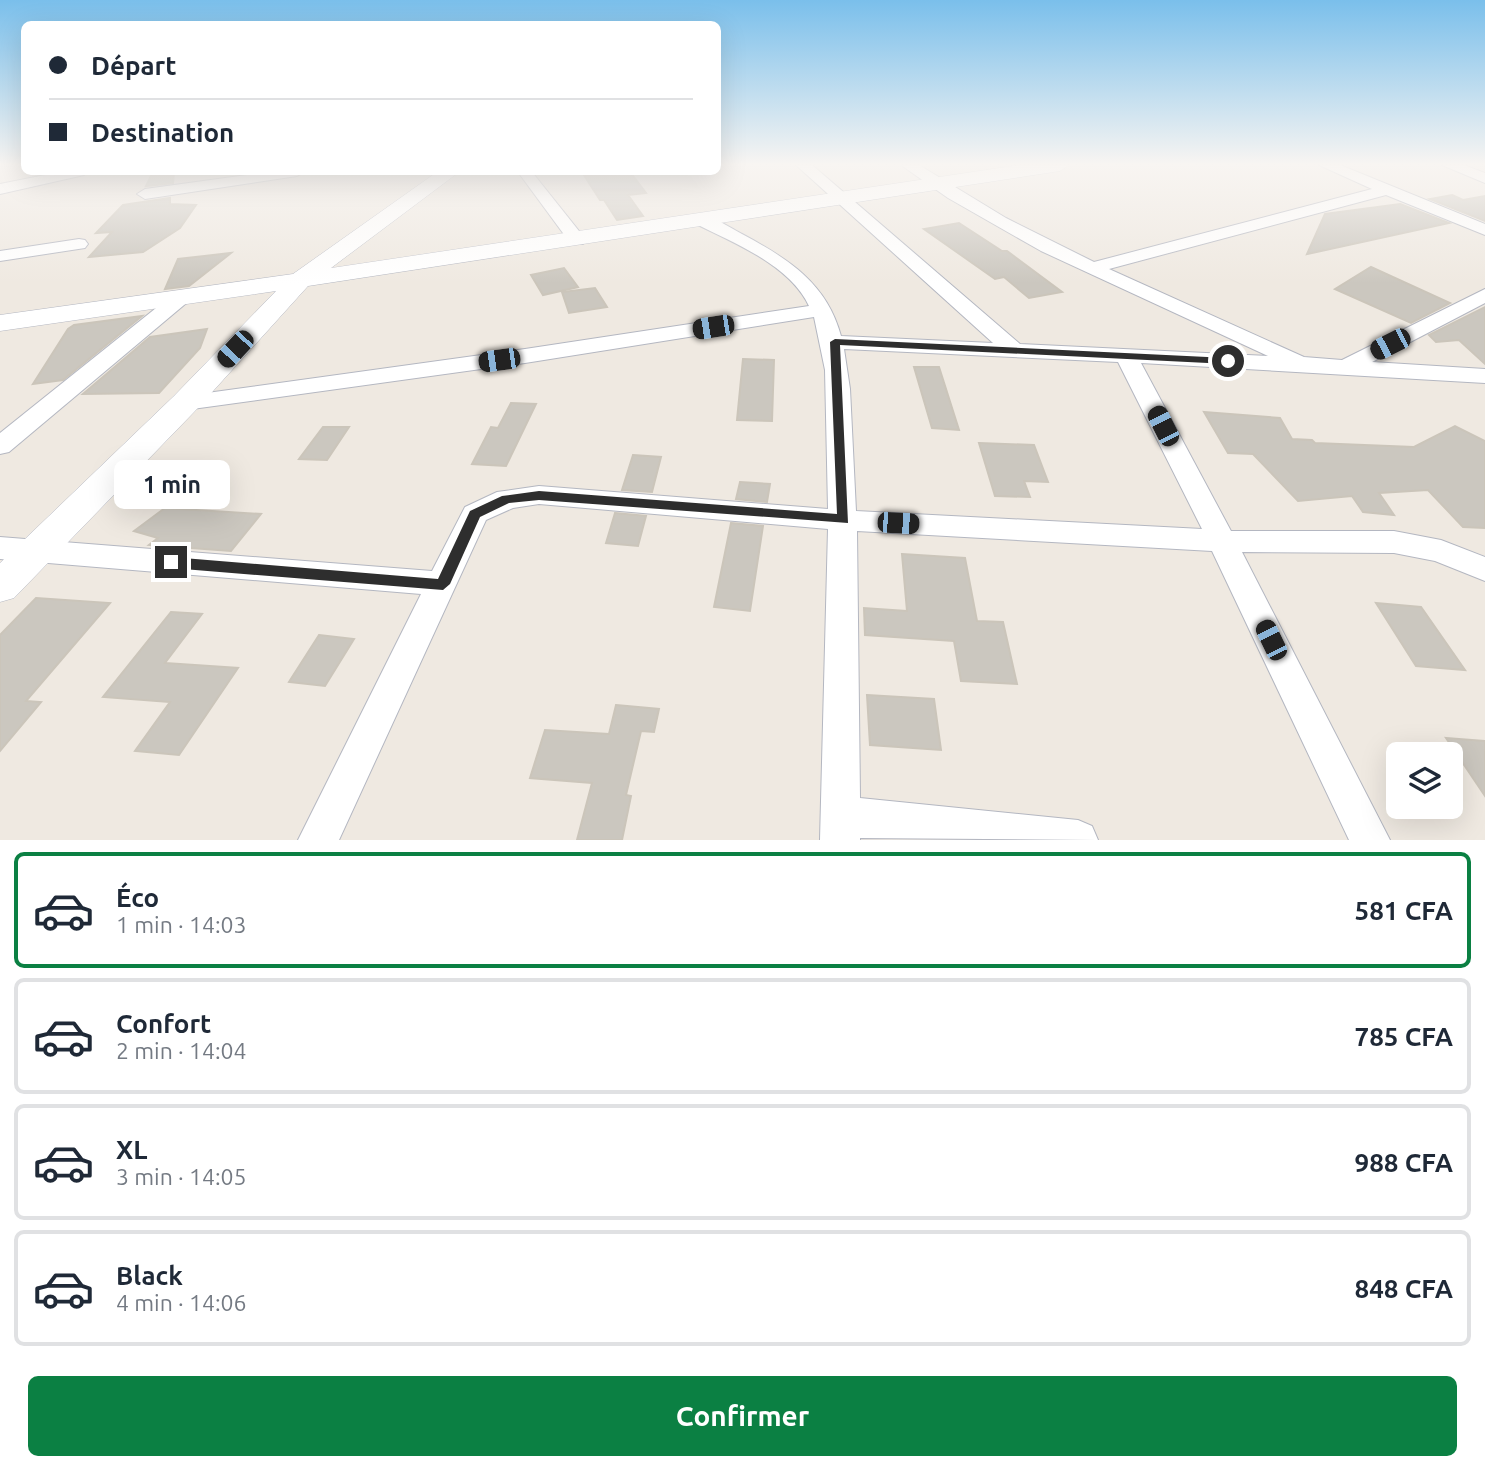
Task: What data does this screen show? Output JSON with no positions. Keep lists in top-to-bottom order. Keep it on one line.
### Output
{"page":{"banner":["Départ","Destination"],"bubble":"1 min","list":[{"name":"Éco","note":"1 min · 14:03","value":"581 CFA"},{"name":"Confort","note":"2 min · 14:04","value":"785 CFA"},{"name":"XL","note":"3 min · 14:05","value":"988 CFA"},{"name":"Black","note":"4 min · 14:06","value":"848 CFA"}],"buttons":"Confirmer"}}
